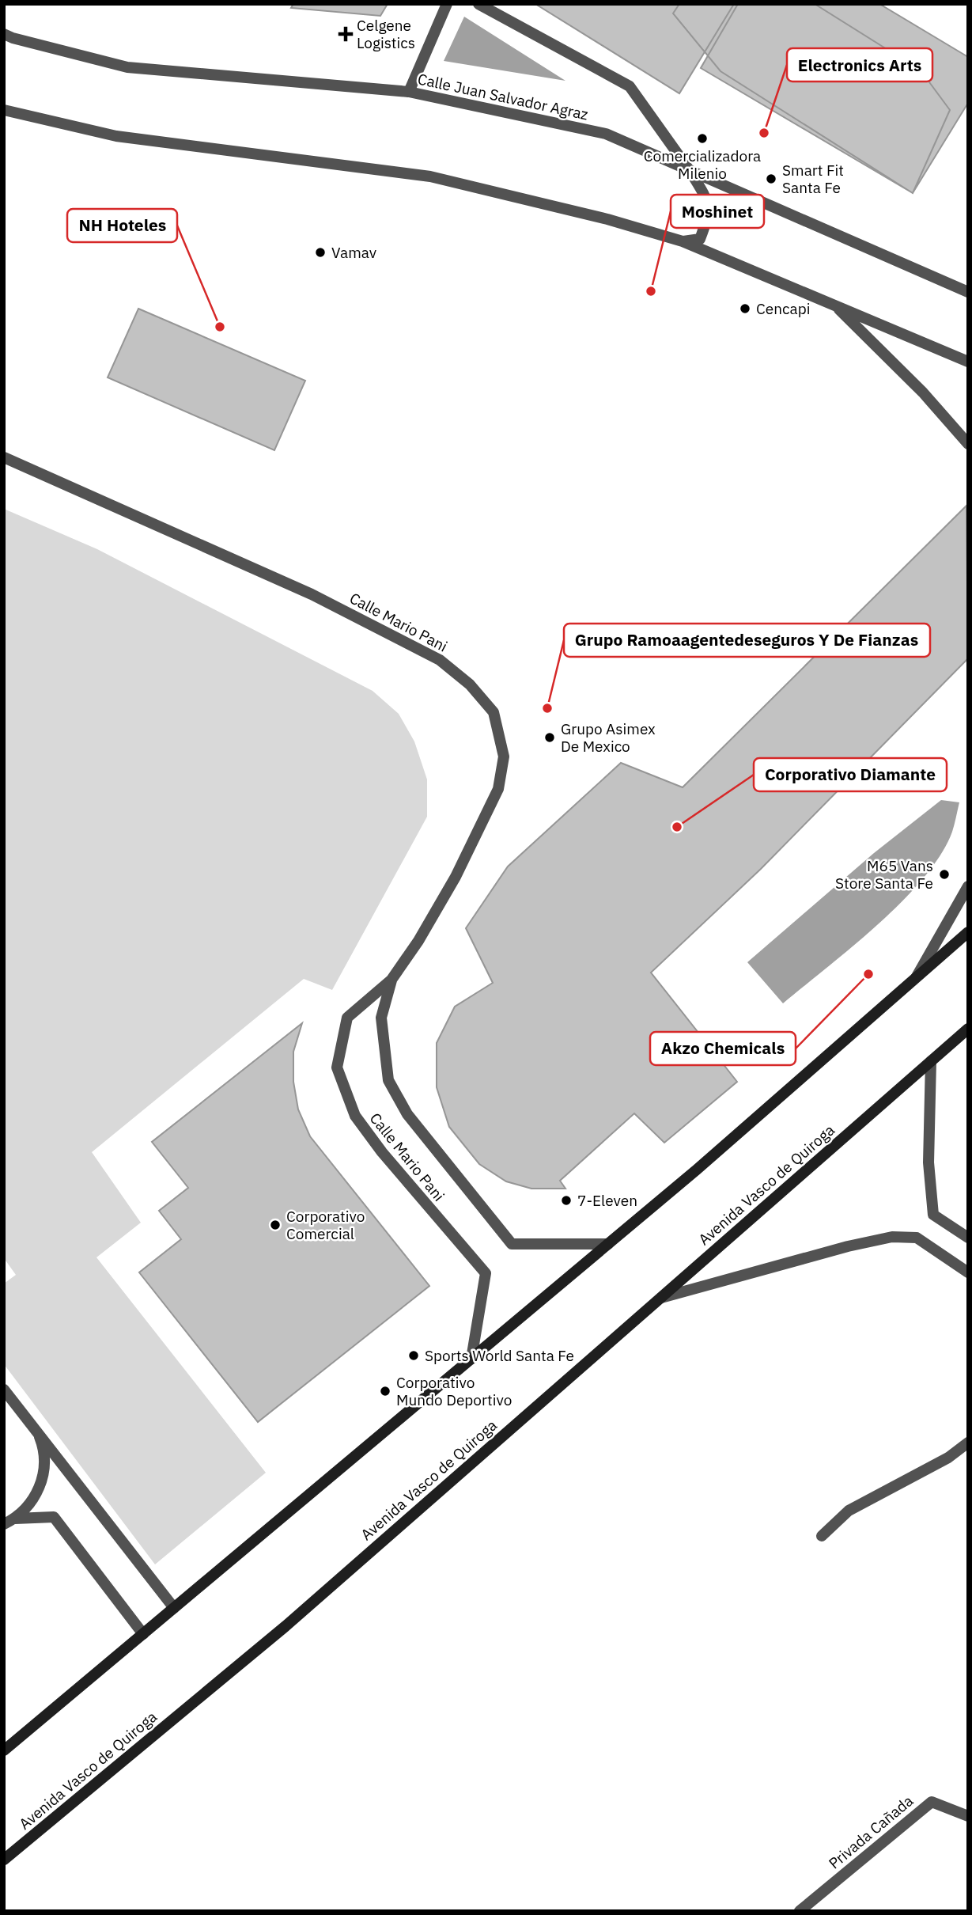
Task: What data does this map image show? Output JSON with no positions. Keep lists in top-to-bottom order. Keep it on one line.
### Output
{"streets":{"main road":["Avenida Vasco de Quiroga"],"street":["Calle Juan Salvador Agraz","Calle Mario Pani","Privada Cañada"]},"places":{"health":["Celgene Logistics"],"other":["Electronics Arts","Comercializadora Milenio","Smart Fit Santa Fe","Vamav","Moshinet","Cencapi","NH Hoteles","Grupo Ramoaagentedeseguros Y De Fianzas","Grupo Asimex De Mexico","Corporativo Diamante","M65 Vans Store Santa Fe","Akzo Chemicals","7-Eleven","Corporativo Comercial","Sports World Santa Fe","Corporativo Mundo Deportivo"]}}
